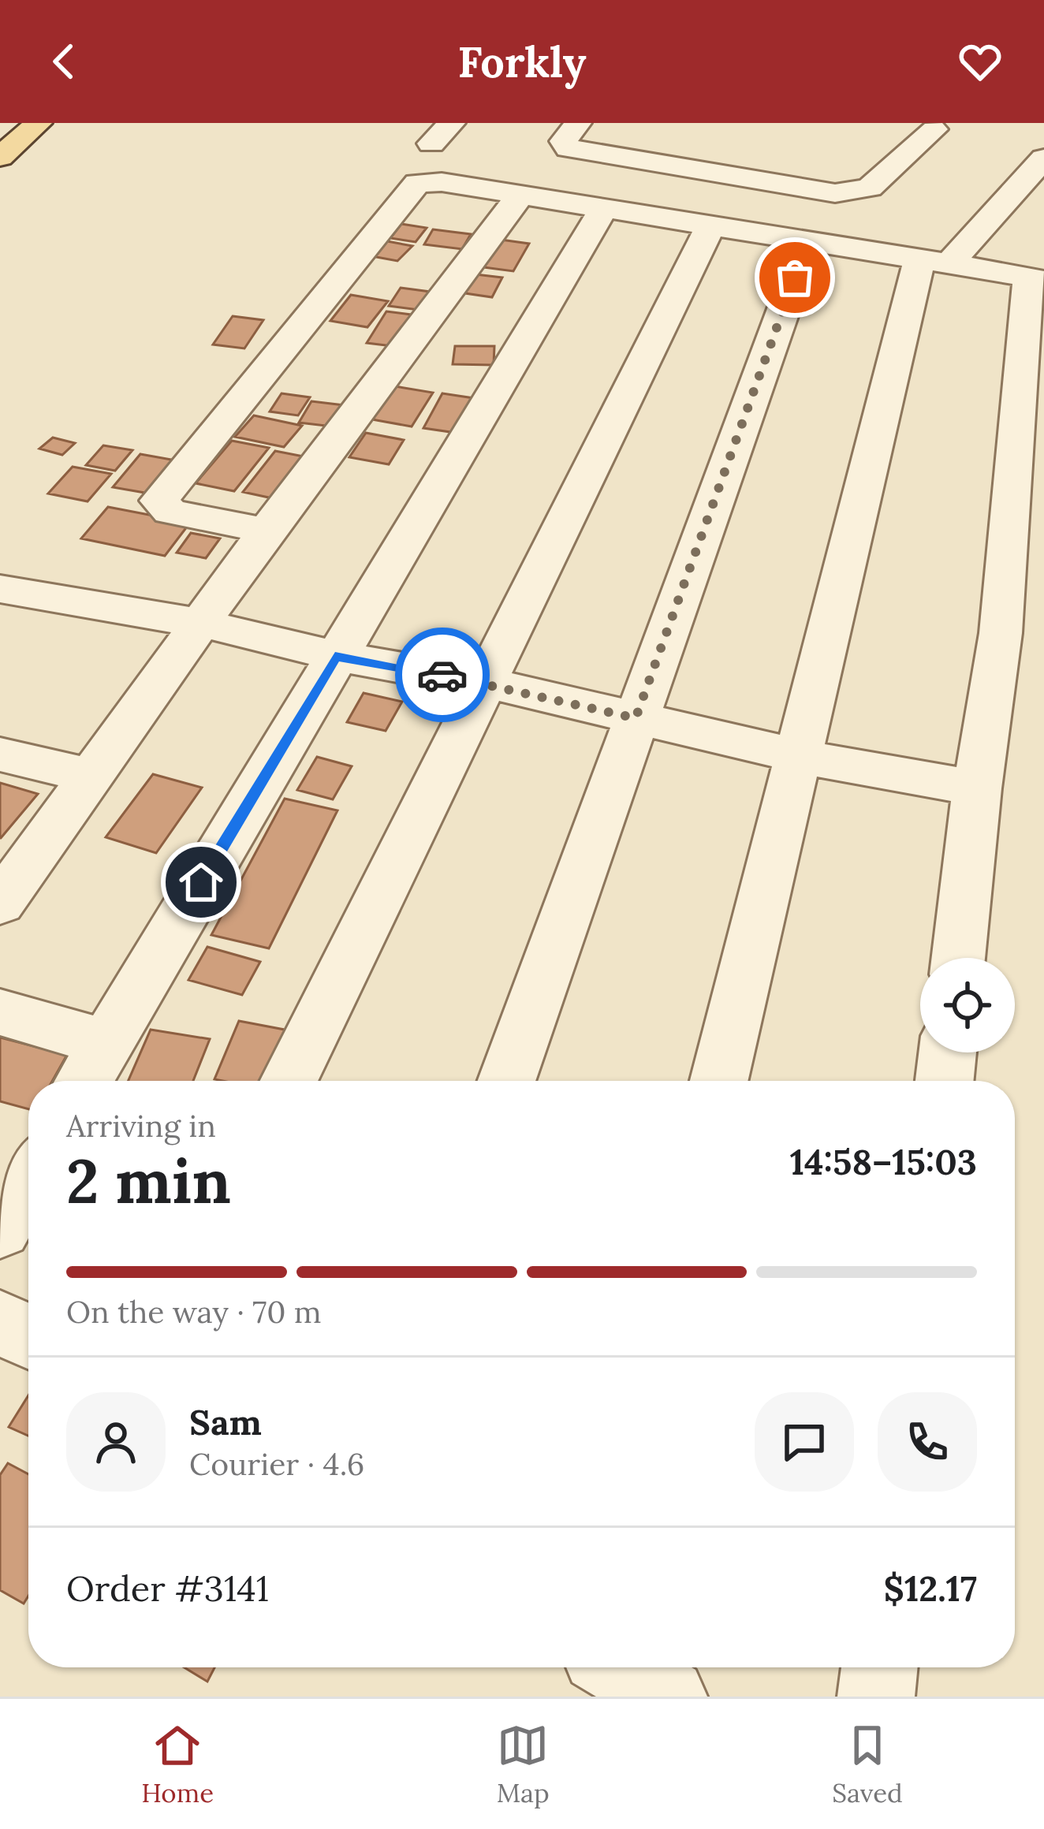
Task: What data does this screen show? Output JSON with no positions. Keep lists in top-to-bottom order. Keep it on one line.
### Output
{"page":{"header":"Forkly","heading":["2 min","Arriving in","14:58–15:03"],"panel":["Sam","Courier · 4.6","Order #3141","$12.17"],"bar":"On the way · 70 m","tabs":["Home","Map","Saved"]}}
